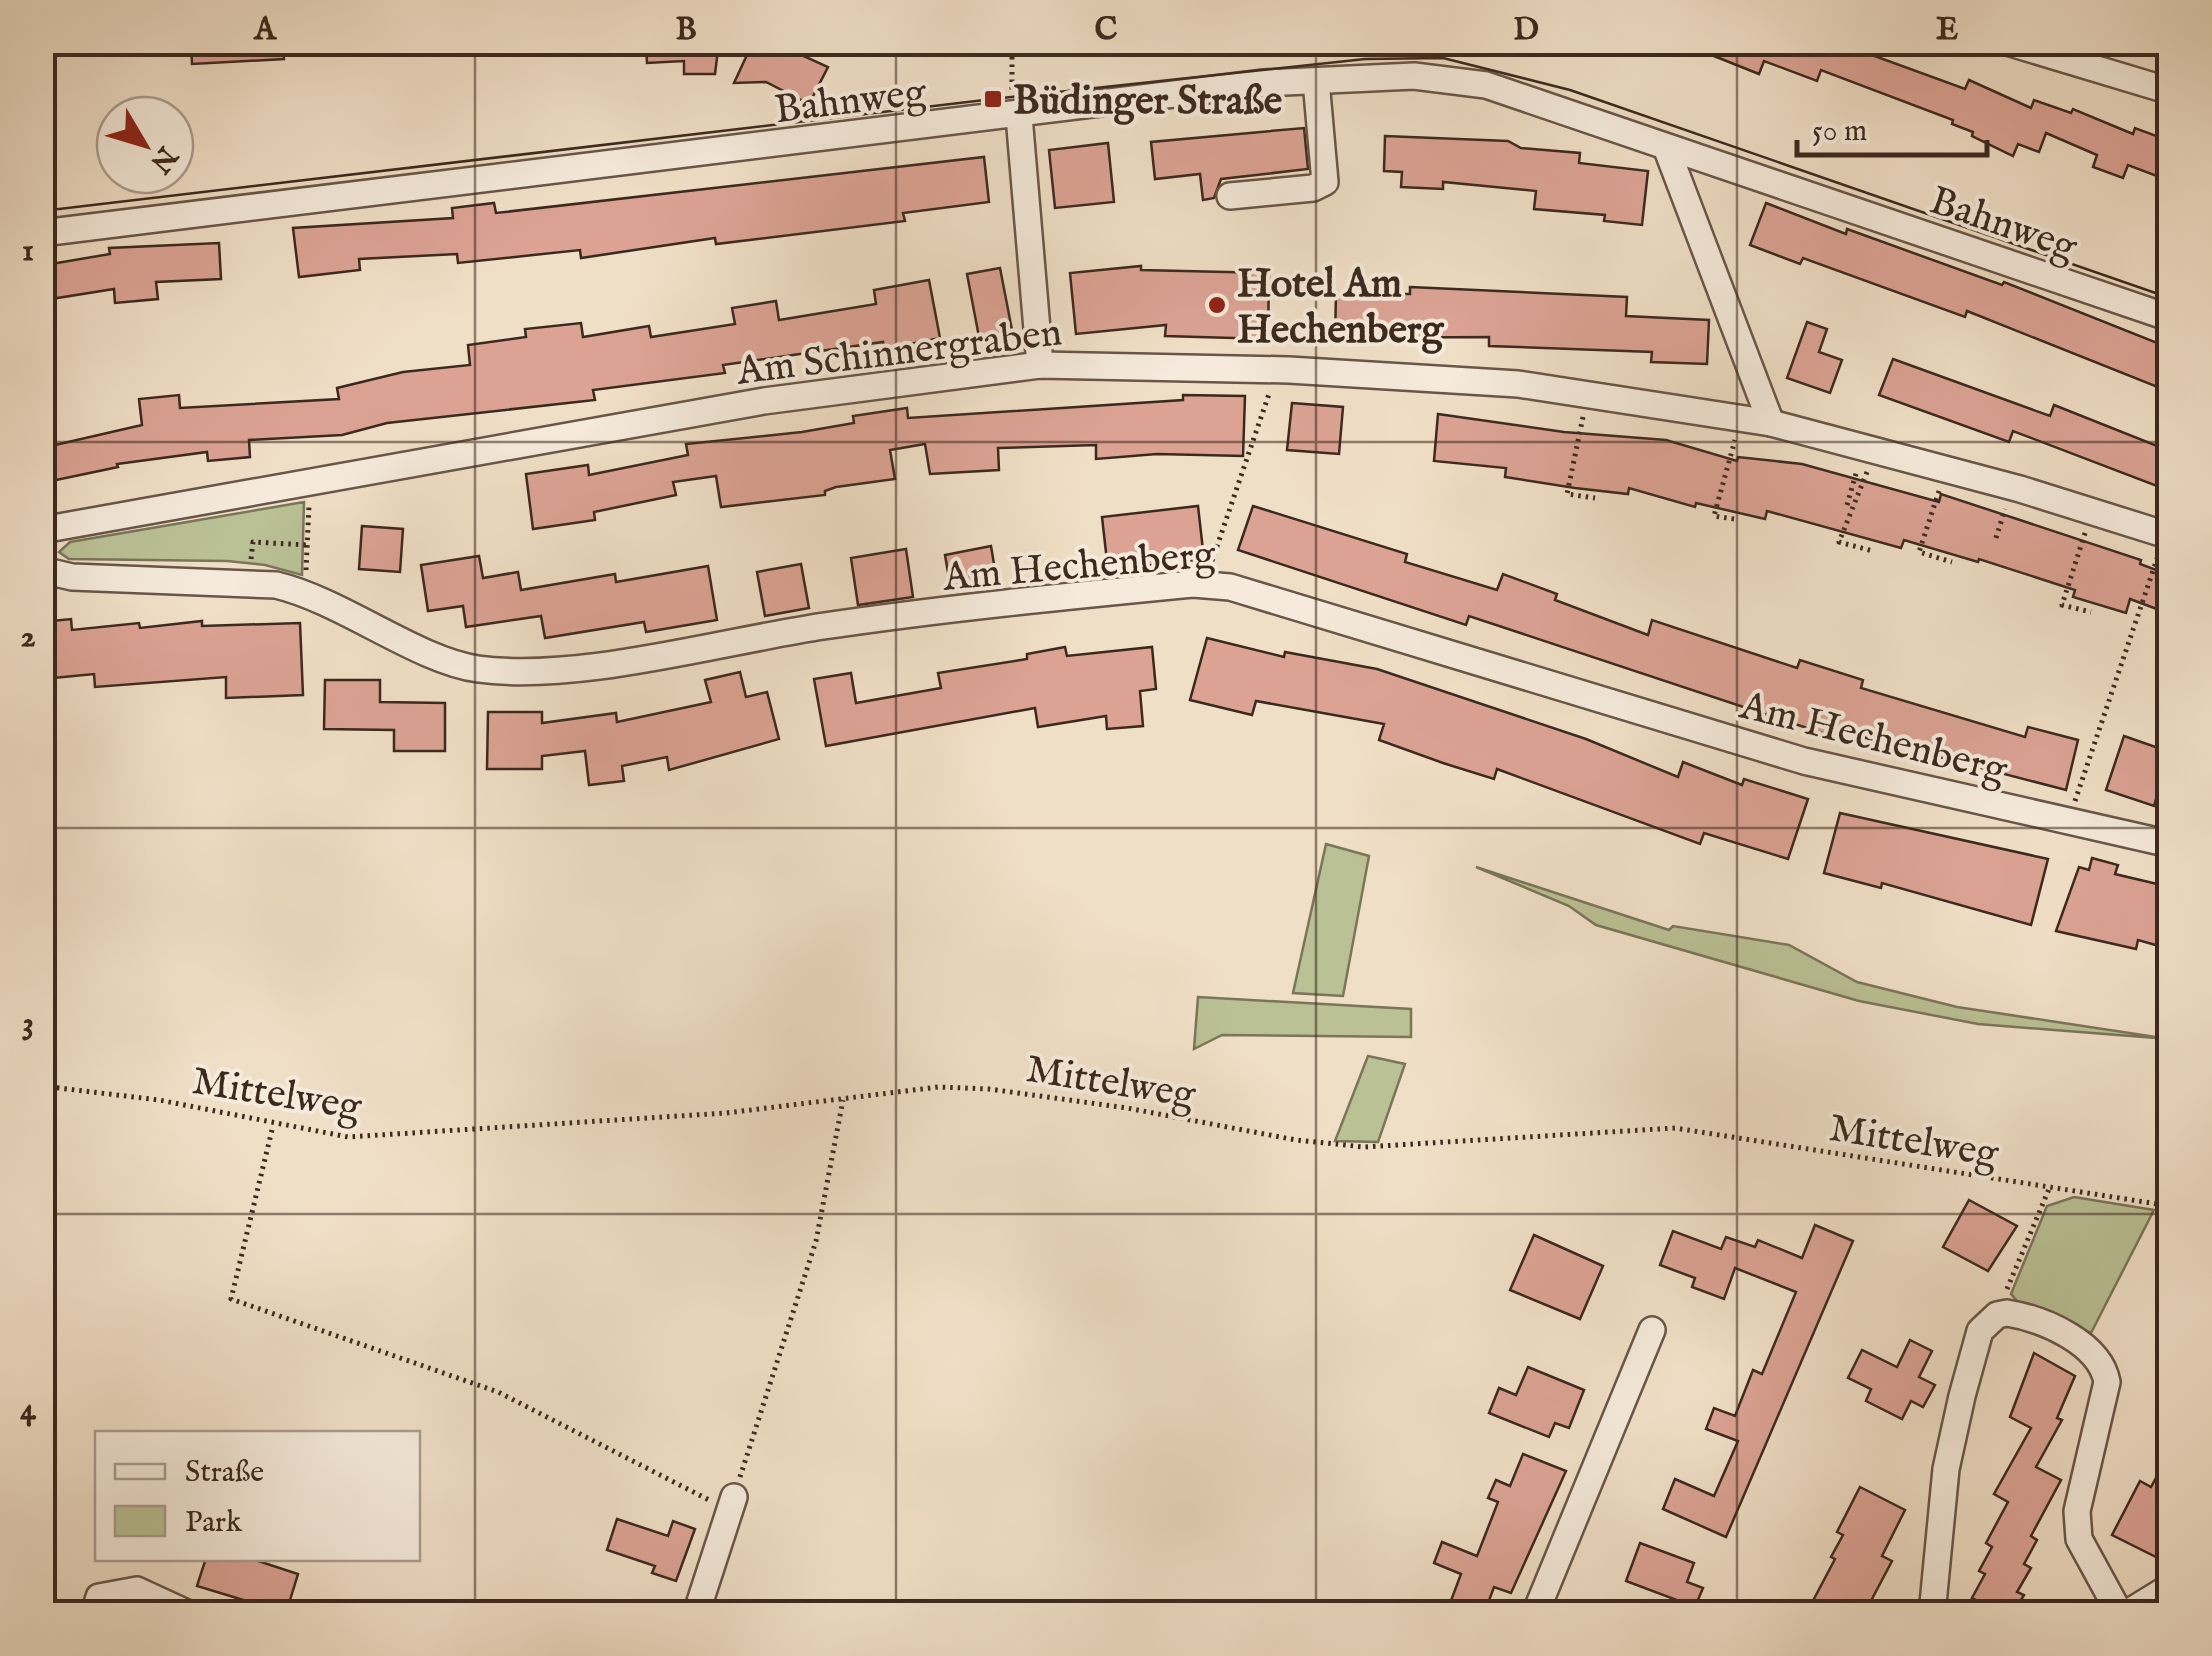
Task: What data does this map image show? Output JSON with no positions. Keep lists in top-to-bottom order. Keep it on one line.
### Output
{"streets":{"street":["Bahnweg","Am Schinnergraben","Am Hechenberg"],"path":["Mittelweg"]},"places":{"transit":["Büdinger Straße"],"other":["Hotel Am Hechenberg"]},"legend":["Straße","Park"],"scale_bar":"50 m","north":"bottom right","grid":{"columns":["A","B","C","D","E"],"rows":["1","2","3","4"]}}
